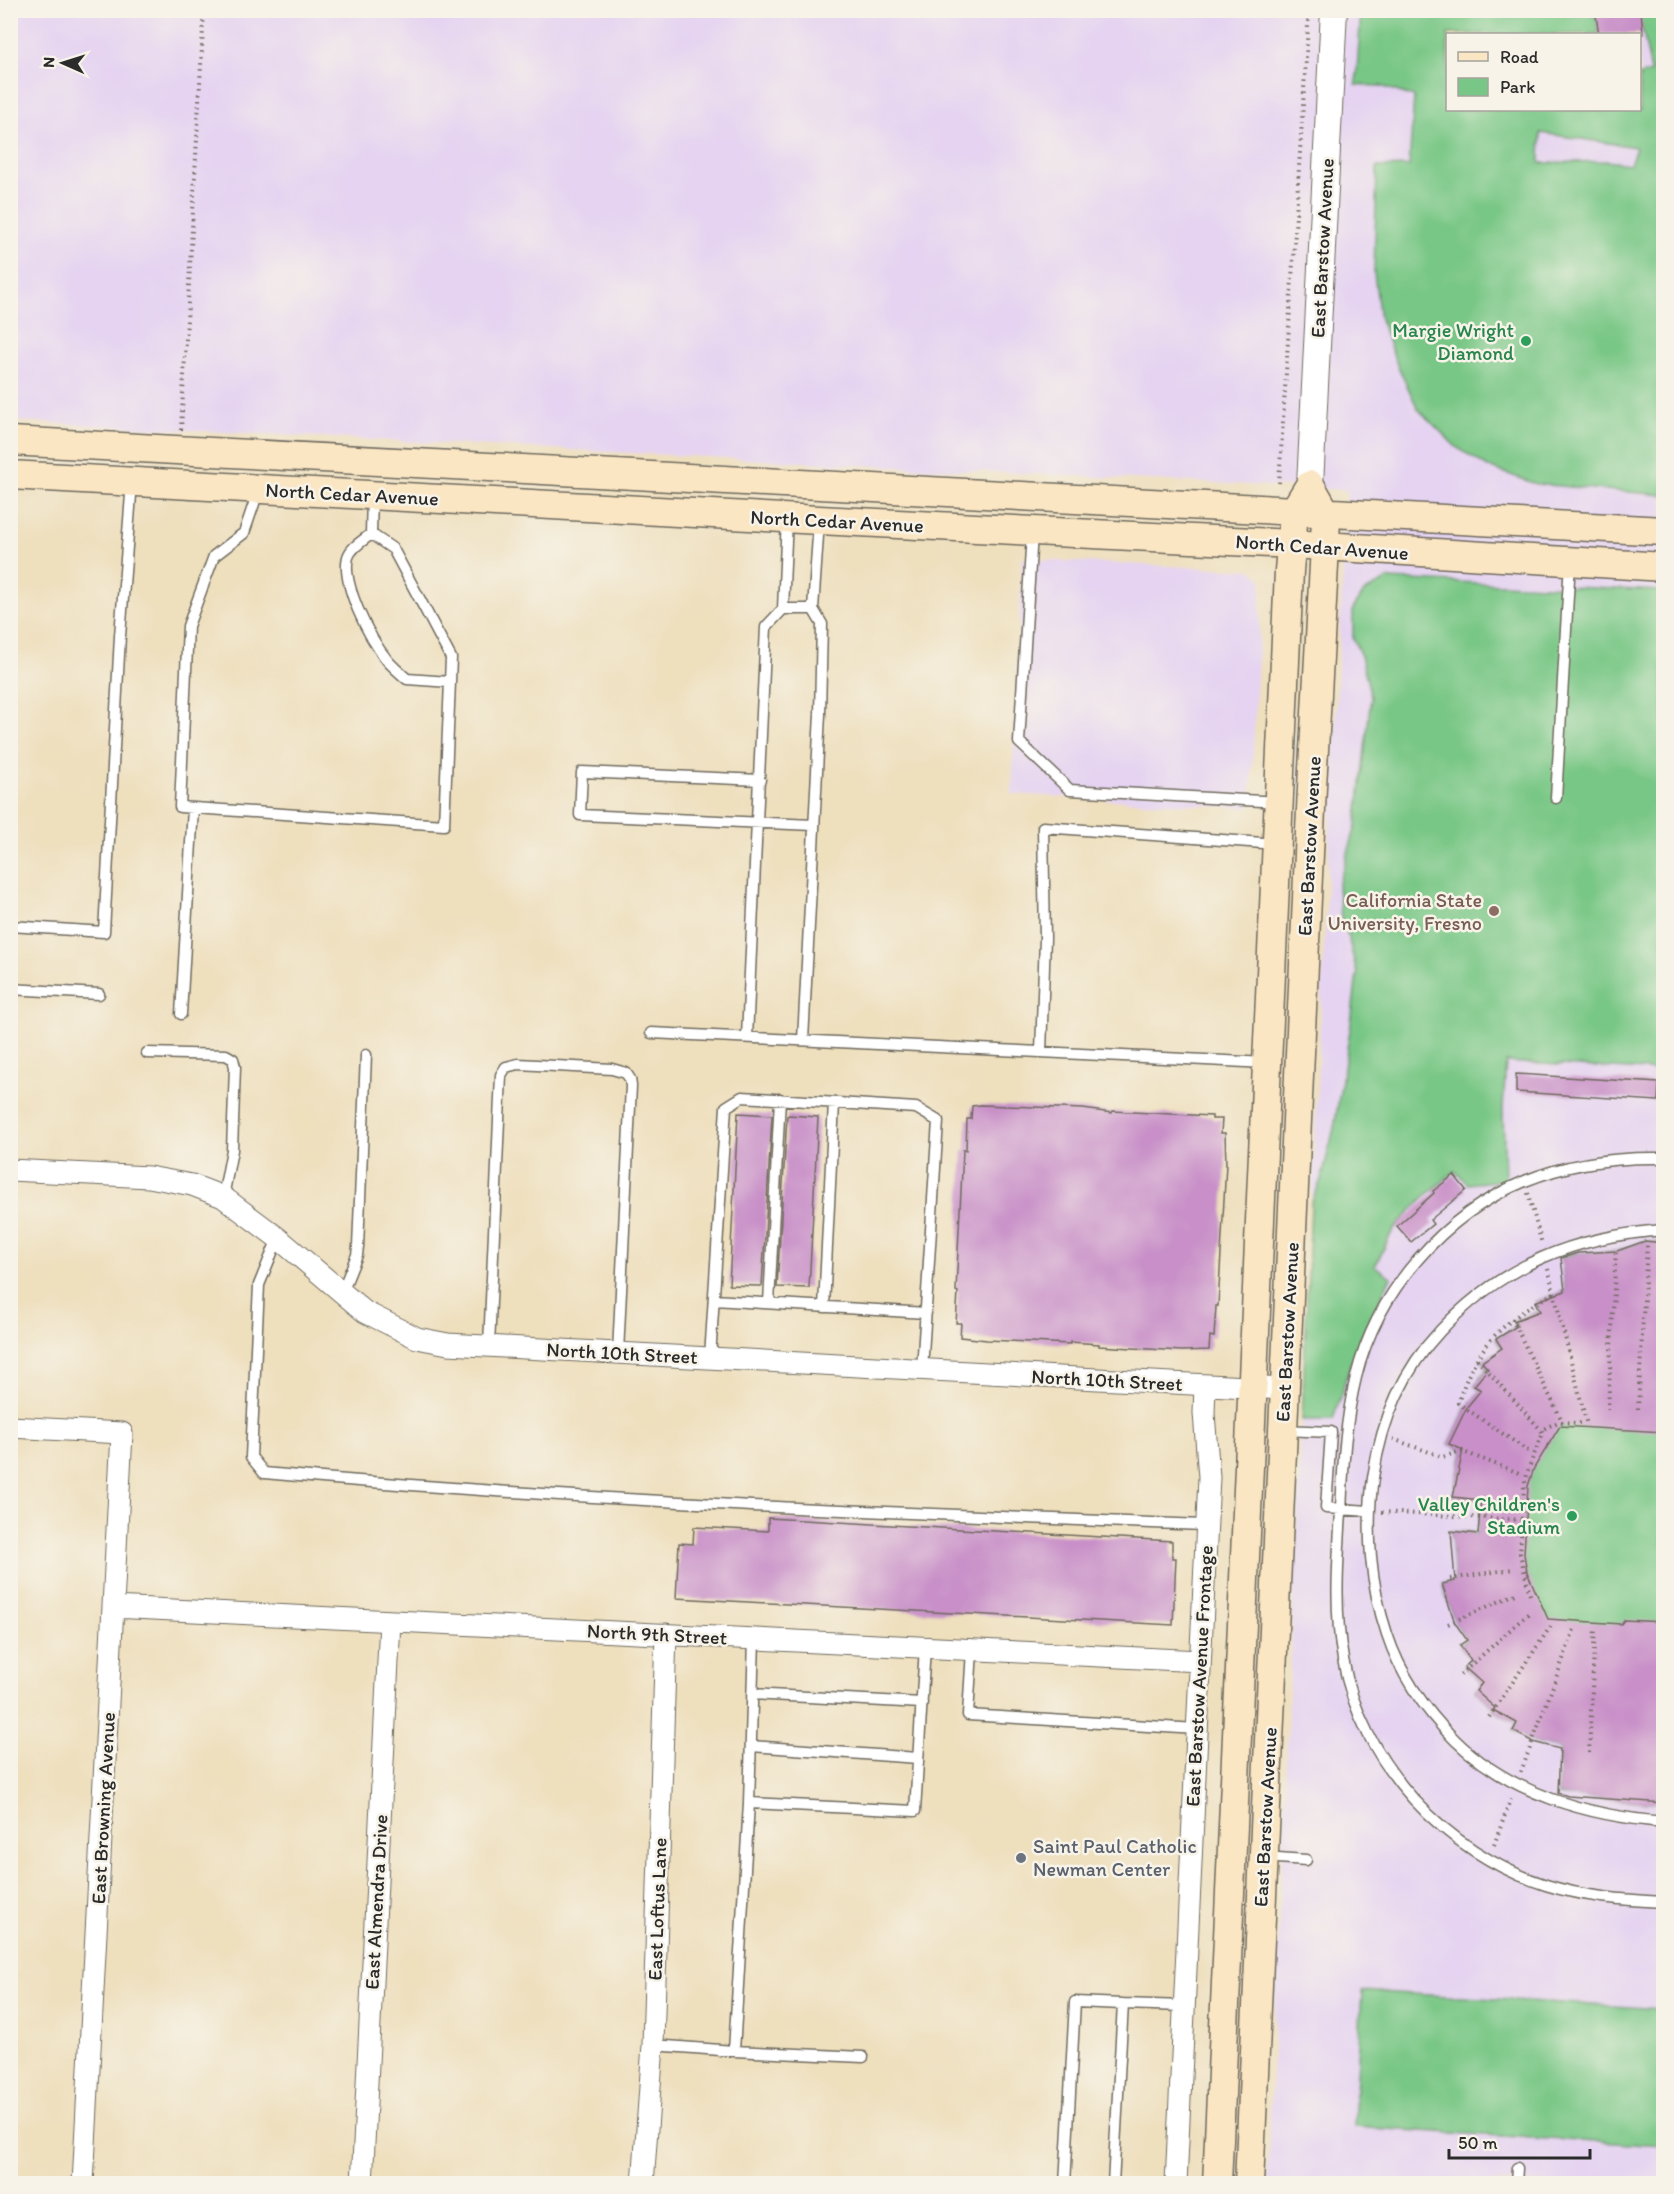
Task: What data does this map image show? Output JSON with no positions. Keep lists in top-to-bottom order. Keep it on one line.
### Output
{"streets":{"main road":["East Barstow Avenue","North Cedar Avenue"],"street":["North 10th Street","North 9th Street","East Barstow Avenue Frontage","East Browning Avenue","East Almendra Drive","East Loftus Lane"]},"crossings":[["East Barstow Avenue","North Cedar Avenue"],["East Barstow Avenue","North 10th Street"],["North 10th Street","East Barstow Avenue Frontage"],["North 9th Street","East Barstow Avenue Frontage"],["North 9th Street","East Browning Avenue"],["North 9th Street","East Almendra Drive"],["North 9th Street","East Loftus Lane"]],"places":["Margie Wright Diamond","California State University, Fresno","Valley Children's Stadium","Saint Paul Catholic Newman Center"],"legend":["Road","Park"],"scale_bar":"50 m","north":"left"}
